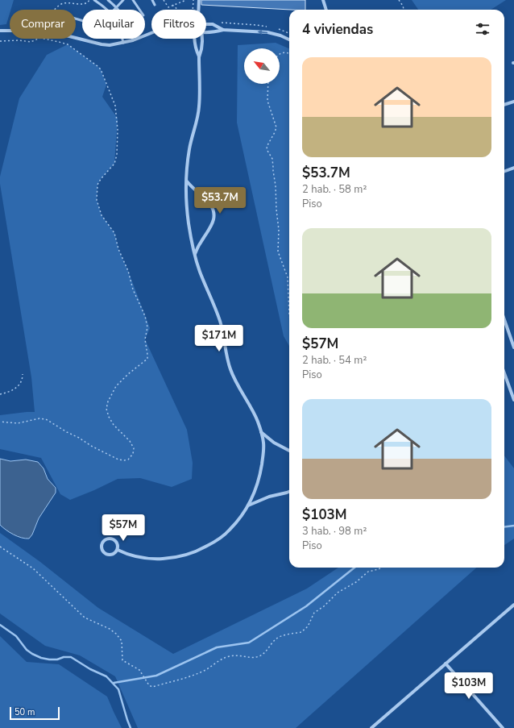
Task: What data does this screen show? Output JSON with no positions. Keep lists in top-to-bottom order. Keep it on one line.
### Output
{"scale_bar":"50 m","north":"top left","page":{"chip":["Comprar","Alquilar","Filtros"],"heading":"4 viviendas","list":[{"name":"$53.7M","note":"2 hab. · 58 m² · Piso"},{"name":"$57M","note":"2 hab. · 54 m² · Piso"},{"name":"$103M","note":"3 hab. · 98 m² · Piso"}],"price":["$53.7M","$171M","$57M","$103M"],"scale":"50 m"}}
